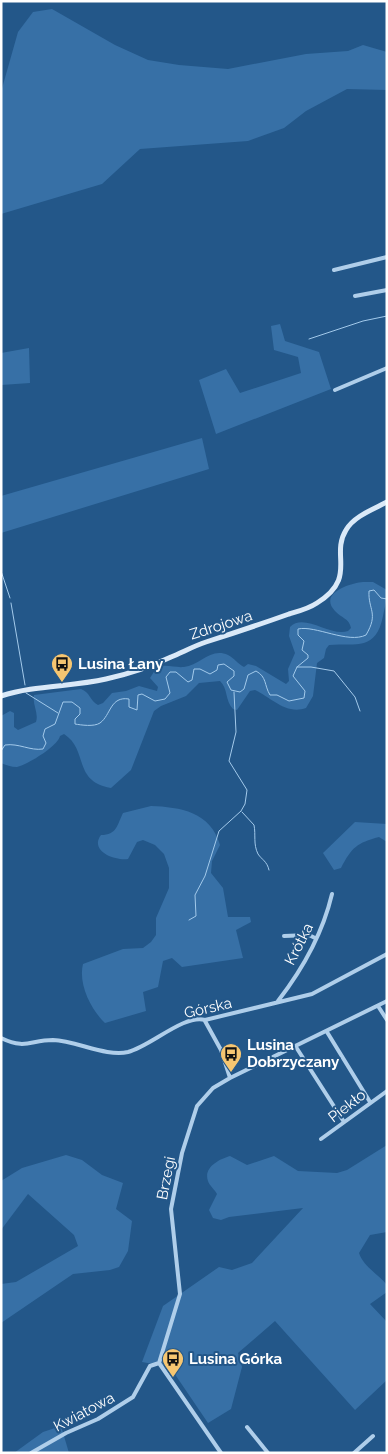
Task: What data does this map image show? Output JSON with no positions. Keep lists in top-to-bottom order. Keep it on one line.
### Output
{"streets":{"street":["Zdrojowa","Krótka","Górska","Piekło","Brzegi","Kwiatowa"]},"crossings":[["Krótka","Górska"],["Brzegi","Kwiatowa"]],"places":{"bus stop":["Lusina Łany","Lusina Dobrzyczany","Lusina Górka"]}}
